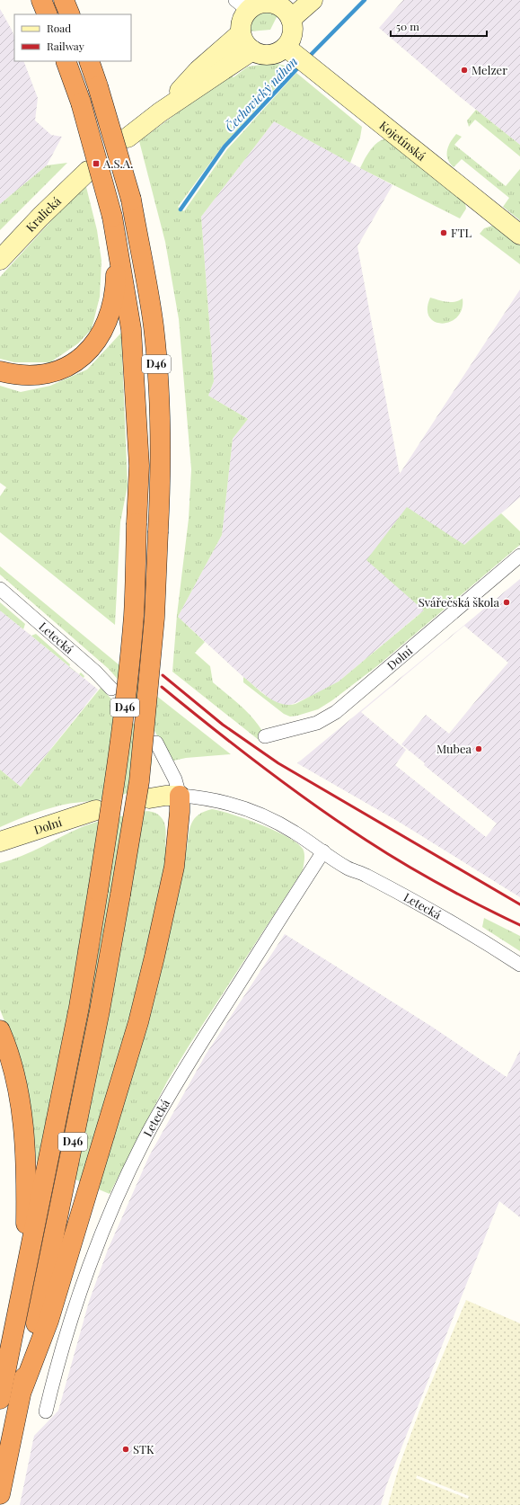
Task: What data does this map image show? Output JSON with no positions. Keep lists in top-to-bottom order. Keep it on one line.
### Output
{"streets":{"highway":["D46"],"main road":["Kojetínská","Kralická","Dolní"],"street":["Letecká"]},"water":["Čechovický náhon"],"places":{"other":["Melzer","FTL","Svářečská škola","Mubea","STK"],"transit":["A.S.A."]},"legend":["Road","Railway"],"scale_bar":"50 m"}
